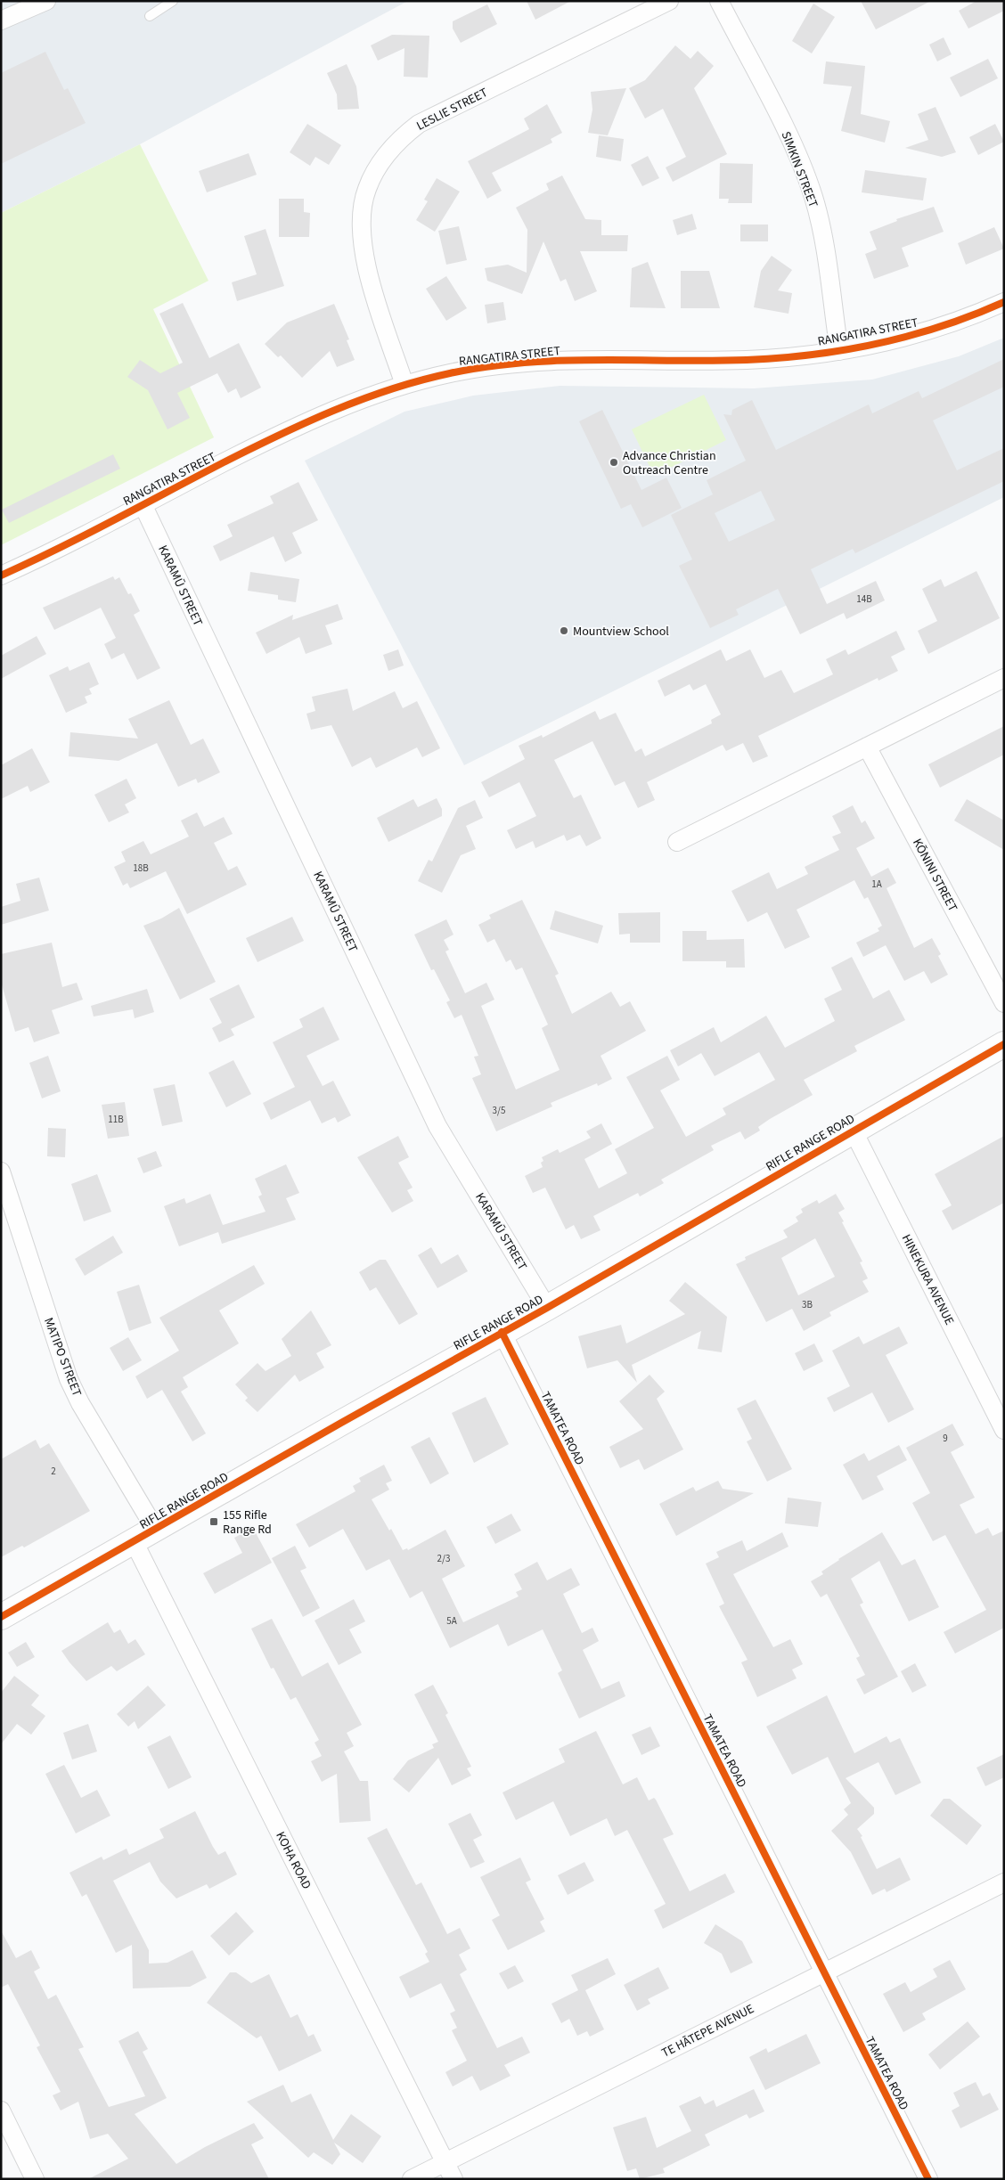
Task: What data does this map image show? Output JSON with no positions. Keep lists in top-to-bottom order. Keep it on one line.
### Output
{"streets":{"street":["LESLIE STREET","SIMKIN STREET","RANGATIRA STREET","KARAMŪ STREET","KŌNINI STREET","RIFLE RANGE ROAD","HINEKURA AVENUE","MATIPO STREET","TAMATEA ROAD","KOHA ROAD","TE HĀTEPE AVENUE"]},"crossings":[["LESLIE STREET","RANGATIRA STREET"],["SIMKIN STREET","RANGATIRA STREET"],["RANGATIRA STREET","KARAMŪ STREET"],["KARAMŪ STREET","RIFLE RANGE ROAD"],["RIFLE RANGE ROAD","HINEKURA AVENUE"],["RIFLE RANGE ROAD","MATIPO STREET"],["RIFLE RANGE ROAD","TAMATEA ROAD"],["RIFLE RANGE ROAD","KOHA ROAD"],["TAMATEA ROAD","TE HĀTEPE AVENUE"],["KOHA ROAD","TE HĀTEPE AVENUE"]],"places":{"other":["Advance Christian Outreach Centre","Mountview School"],"transit":["155 Rifle Range Rd"]},"house_numbers":["14B","18B","1A","3/5","11B","3B","9","2","2/3","5A"]}
